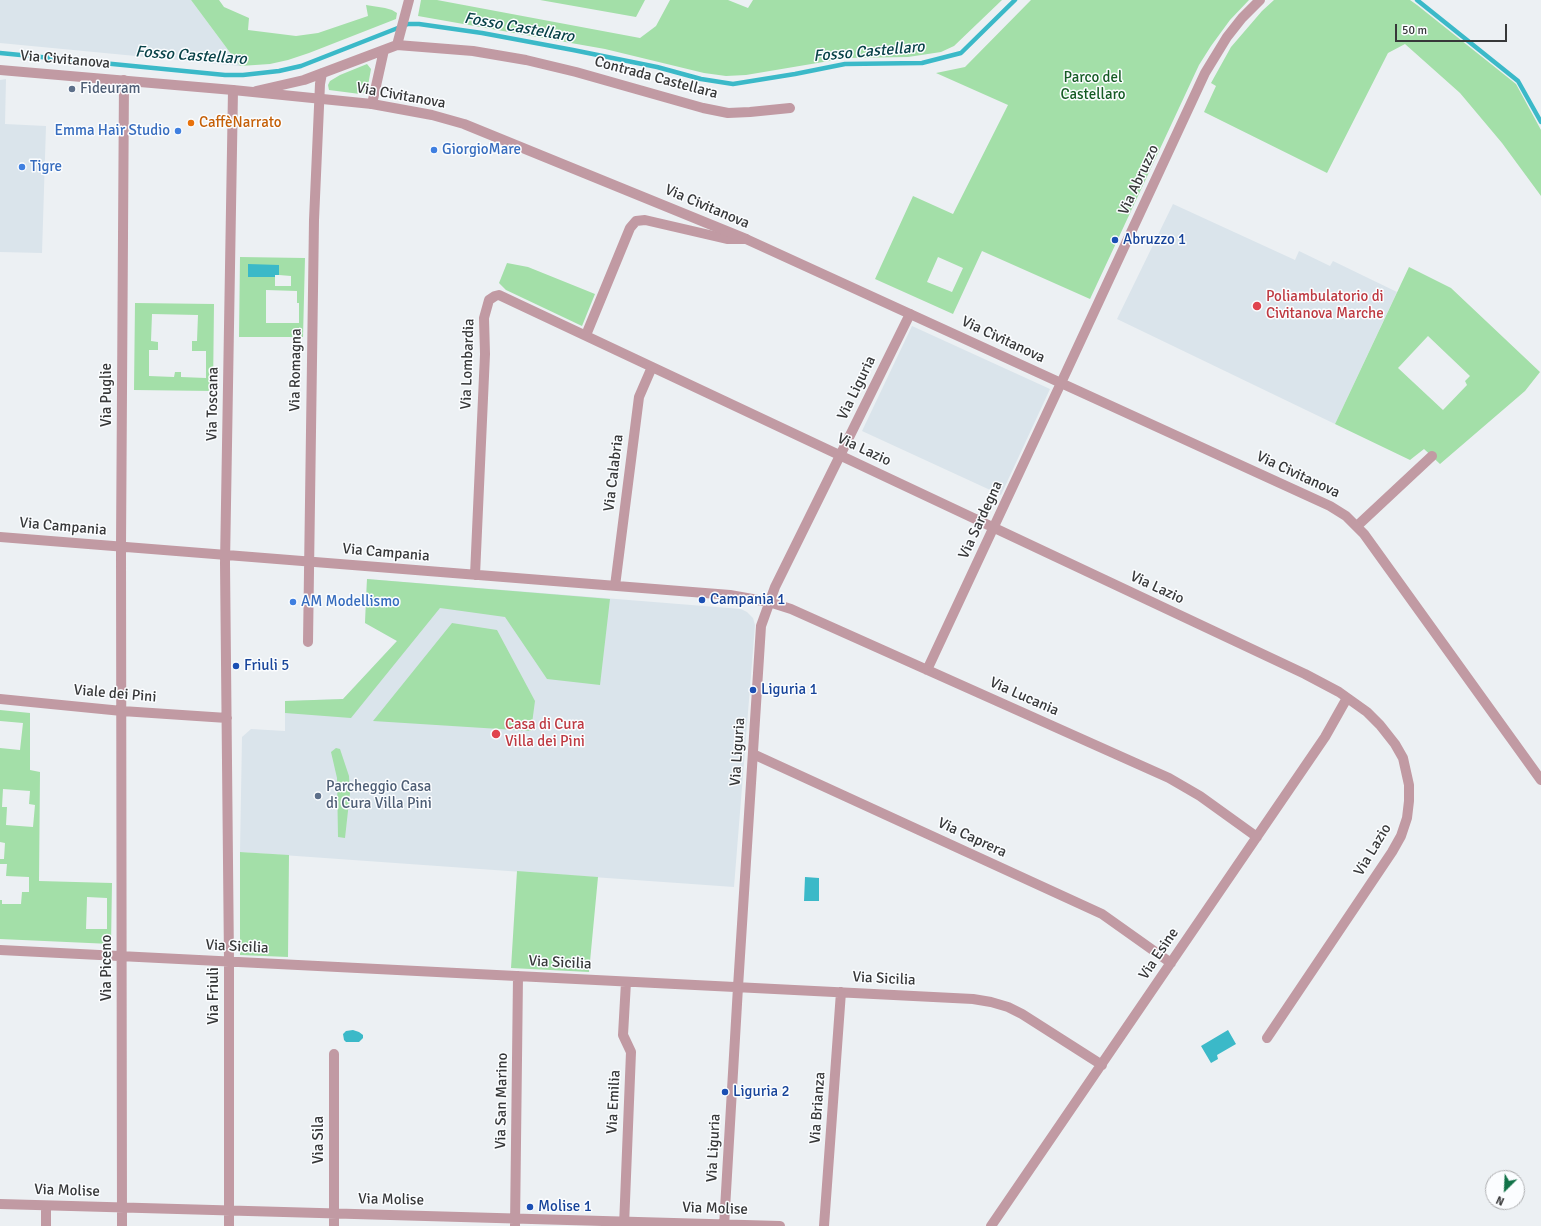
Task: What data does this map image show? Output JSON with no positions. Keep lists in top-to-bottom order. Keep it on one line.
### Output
{"streets":{"street":["Via Civitanova","Contrada Castellara","Via Abruzzo","Via Lombardia","Via Romagna","Via Liguria","Via Puglie","Via Toscana","Via Lazio","Via Calabria","Via Sardegna","Via Campania","Viale dei Pini","Via Lucania","Via Caprera","Via Sicilia","Via Esine","Via Piceno","Via Friuli","Via San Marino","Via Emilia","Via Brianza","Via Sila","Via Molise"]},"crossings":[["Via Civitanova","Via Abruzzo"],["Via Civitanova","Via Romagna"],["Via Civitanova","Via Liguria"],["Via Civitanova","Via Puglie"],["Via Civitanova","Via Toscana"],["Via Civitanova","Via Sardegna"],["Via Abruzzo","Via Sardegna"],["Via Lombardia","Via Lazio"],["Via Lombardia","Via Campania"],["Via Romagna","Via Campania"],["Via Liguria","Via Lazio"],["Via Liguria","Via Campania"],["Via Liguria","Via Lucania"],["Via Liguria","Via Caprera"],["Via Liguria","Via Sicilia"],["Via Liguria","Via Molise"],["Via Puglie","Via Campania"],["Via Puglie","Viale dei Pini"],["Via Puglie","Via Piceno"],["Via Toscana","Via Campania"],["Via Toscana","Viale dei Pini"],["Via Toscana","Via Friuli"],["Via Lazio","Via Calabria"],["Via Lazio","Via Sardegna"],["Via Lazio","Via Esine"],["Via Calabria","Via Campania"],["Via Sardegna","Via Lucania"],["Via Campania","Via Lucania"],["Viale dei Pini","Via Piceno"],["Viale dei Pini","Via Friuli"],["Via Lucania","Via Esine"],["Via Caprera","Via Esine"],["Via Sicilia","Via Esine"],["Via Sicilia","Via Piceno"],["Via Sicilia","Via Friuli"],["Via Sicilia","Via San Marino"],["Via Sicilia","Via Emilia"],["Via Sicilia","Via Brianza"],["Via Piceno","Via Molise"],["Via Friuli","Via Molise"],["Via San Marino","Via Molise"],["Via Emilia","Via Molise"],["Via Sila","Via Molise"]],"water":["Fosso Castellaro"],"parks":["Parco del Castellaro"],"places":["Fideuram","CaffèNarrato","Emma Hair Studio","GiorgioMare","Tigre","Abruzzo 1","Poliambulatorio di Civitanova Marche","Campania 1","AM Modellismo","Friuli 5","Liguria 1","Casa di Cura Villa dei Pini","Parcheggio Casa di Cura Villa Pini","Liguria 2","Molise 1"],"scale_bar":"50 m","north":"bottom left"}
